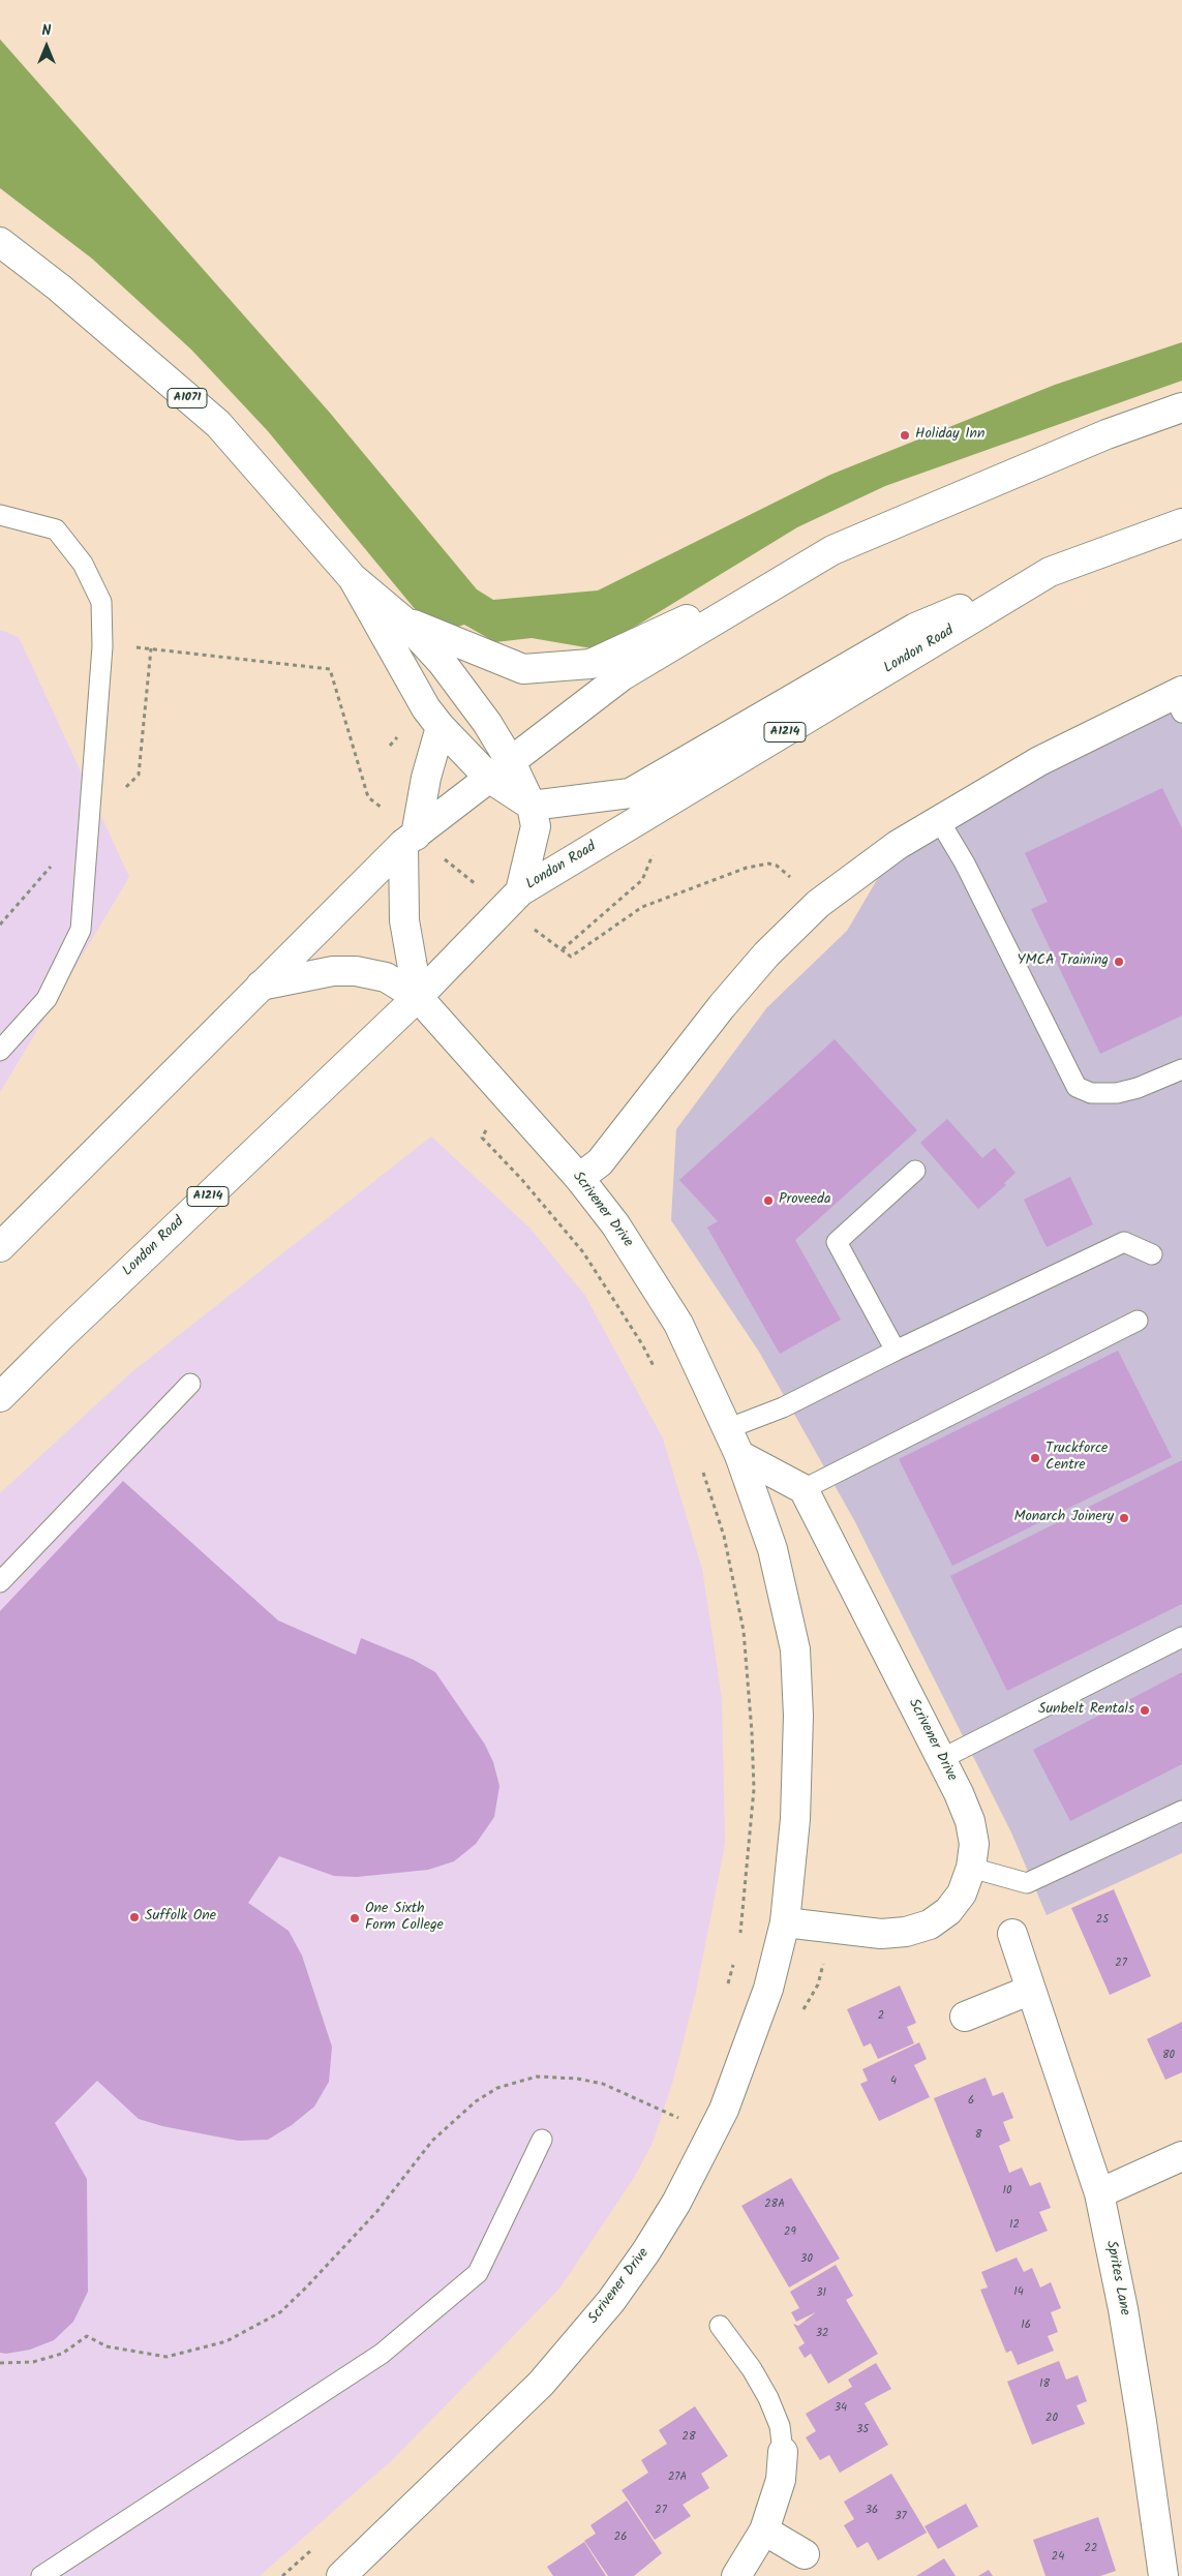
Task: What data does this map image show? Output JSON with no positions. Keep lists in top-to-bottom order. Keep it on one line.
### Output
{"streets":{"main road":["A1071","London Road","A1214","Scrivener Drive","Sprites Lane"]},"crossings":[["London Road","Scrivener Drive"]],"places":["Holiday Inn","YMCA Training","Proveeda","Truckforce Centre","Monarch Joinery","Sunbelt Rentals","Suffolk One","One Sixth Form College"],"house_numbers":["25","27","2","80","4","6","8","10","28A","12","29","30","14","31","16","32","18","34","20","35","28","27A","27","36","37","26","22","24"],"north":"top"}
